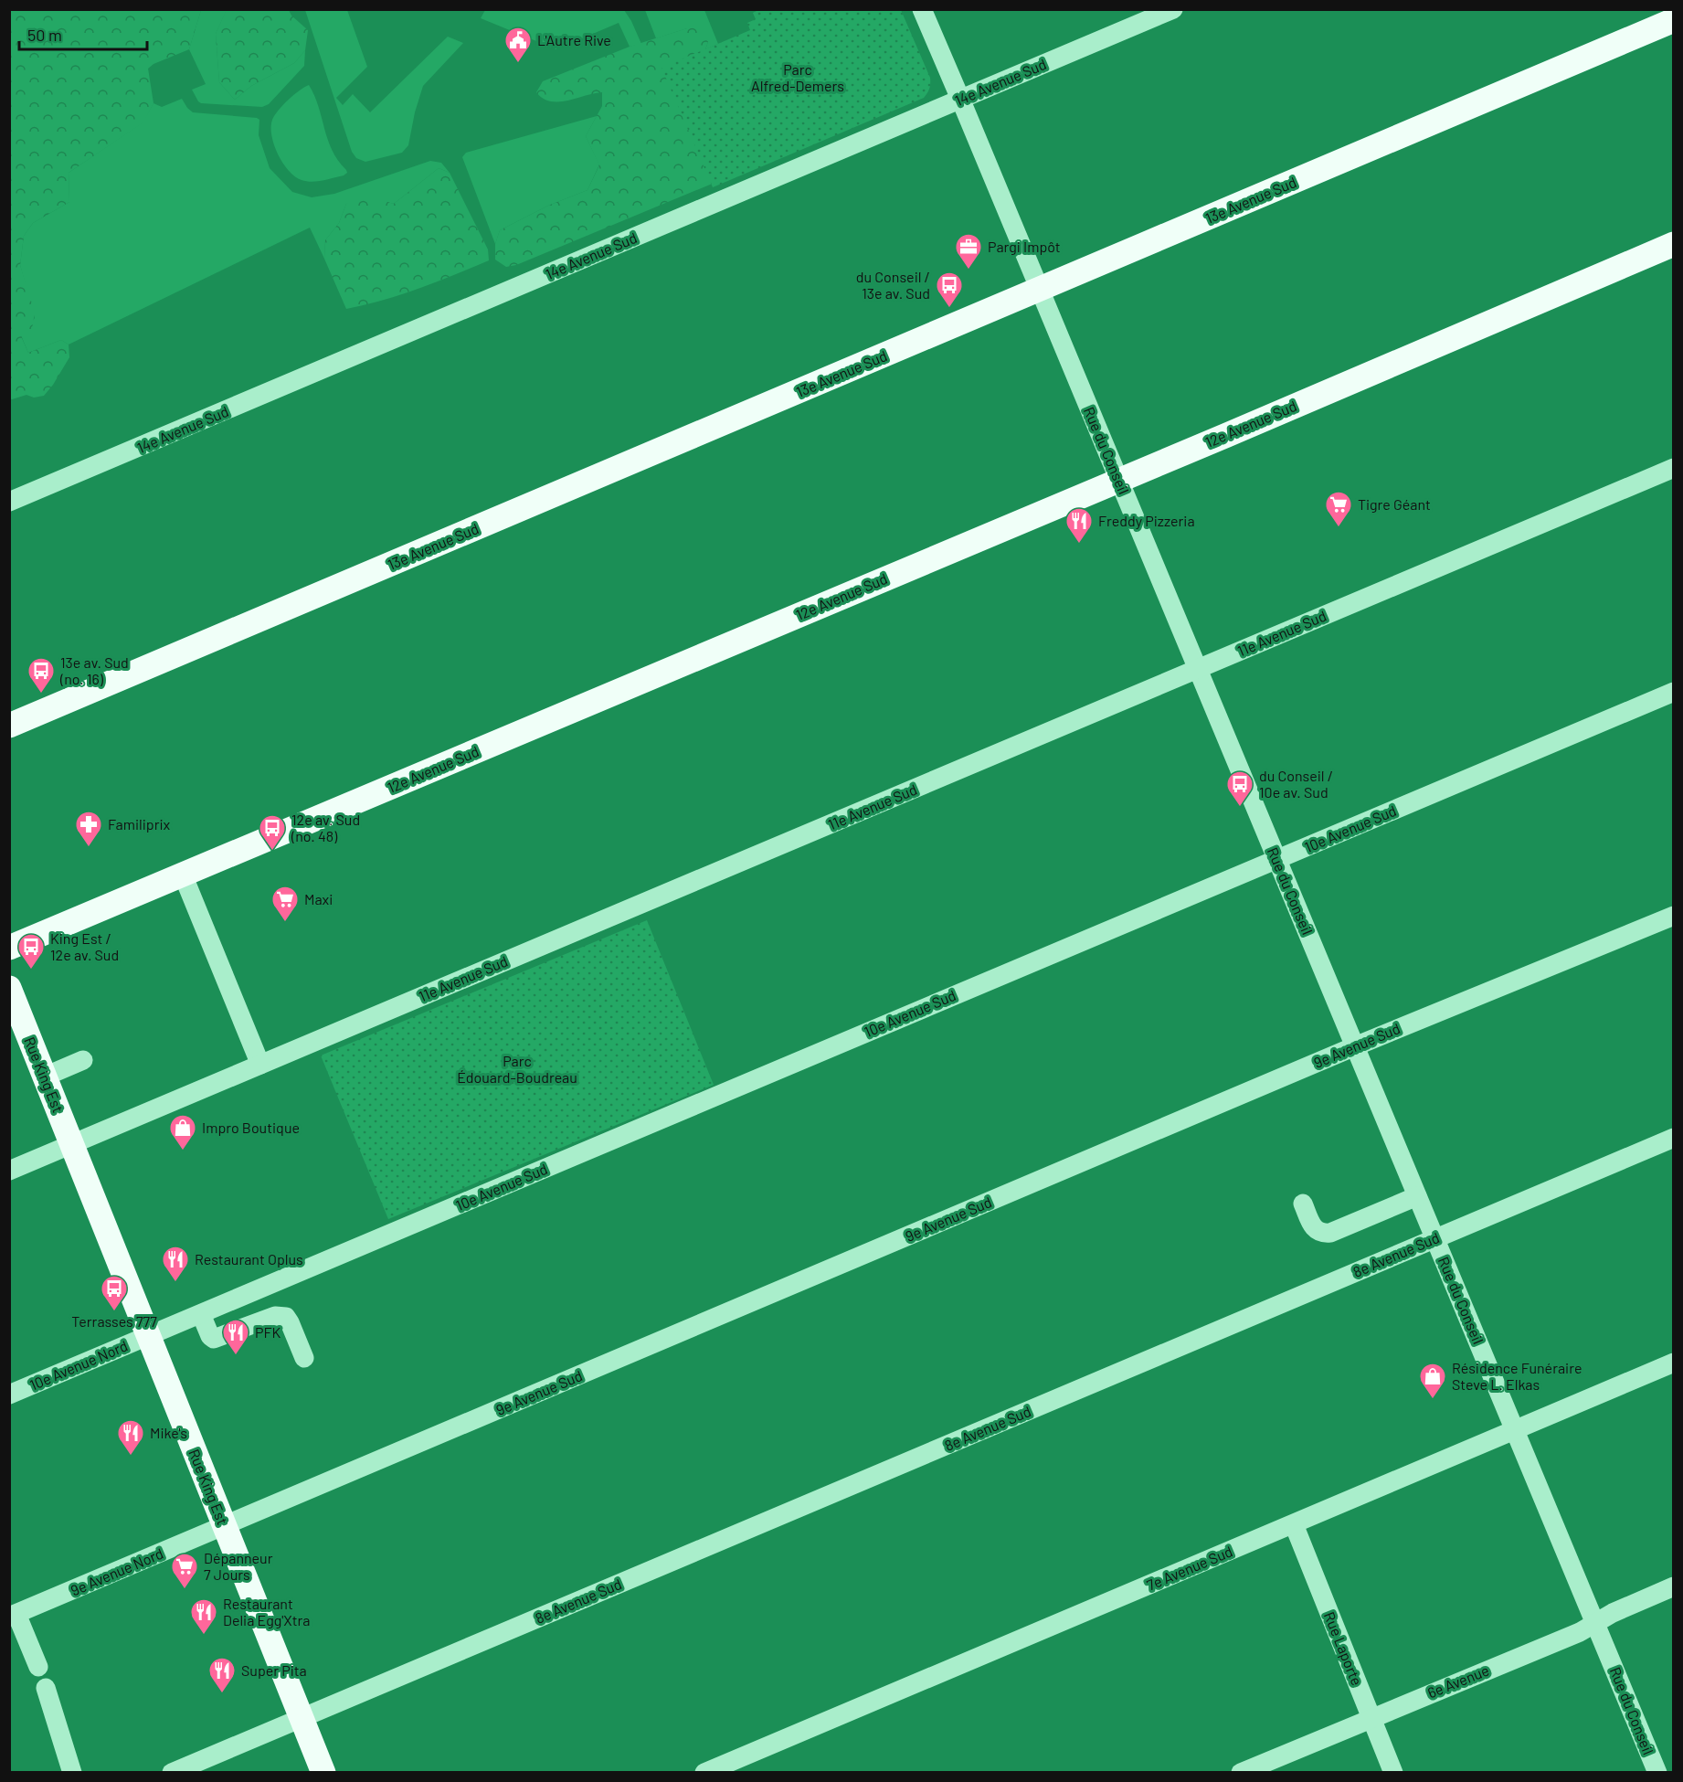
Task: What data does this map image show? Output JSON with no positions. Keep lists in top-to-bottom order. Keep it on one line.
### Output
{"streets":{"main road":["13e Avenue Sud","12e Avenue Sud","Rue King Est"],"street":["14e Avenue Sud","Rue du Conseil","11e Avenue Sud","10e Avenue Sud","9e Avenue Sud","8e Avenue Sud","10e Avenue Nord","7e Avenue Sud","9e Avenue Nord","Rue Laporte","6e Avenue"]},"crossings":[["14e Avenue Sud","Rue du Conseil"],["13e Avenue Sud","Rue du Conseil"],["12e Avenue Sud","Rue du Conseil"],["Rue du Conseil","11e Avenue Sud"],["Rue du Conseil","10e Avenue Sud"],["Rue du Conseil","9e Avenue Sud"],["Rue du Conseil","8e Avenue Sud"],["Rue du Conseil","7e Avenue Sud"],["Rue du Conseil","6e Avenue"],["11e Avenue Sud","Rue King Est"],["10e Avenue Sud","Rue King Est"],["10e Avenue Sud","10e Avenue Nord"],["9e Avenue Sud","Rue King Est"],["9e Avenue Sud","9e Avenue Nord"],["Rue King Est","8e Avenue Sud"],["Rue King Est","10e Avenue Nord"],["Rue King Est","9e Avenue Nord"],["7e Avenue Sud","Rue Laporte"],["Rue Laporte","6e Avenue"]],"parks":["Parc Alfred-Demers","Parc Édouard-Boudreau"],"places":{"public building":["L'Autre Rive"],"office":["Pargi Impôt"],"bus stop":["du Conseil / 13e av. Sud","13e av. Sud (no. 16)","du Conseil / 10e av. Sud","12e av. Sud (no. 48)","King Est / 12e av. Sud","Terrasses 777"],"supermarket":["Tigre Géant","Maxi","Dépanneur 7 Jours"],"restaurant":["Freddy Pizzeria","Restaurant Oplus","PFK","Mike's","Restaurant Delia Egg'Xtra","Super Pita"],"pharmacy":["Familiprix"],"shop":["Impro Boutique","Résidence Funéraire Steve L. Elkas"]},"scale_bar":"50 m"}
